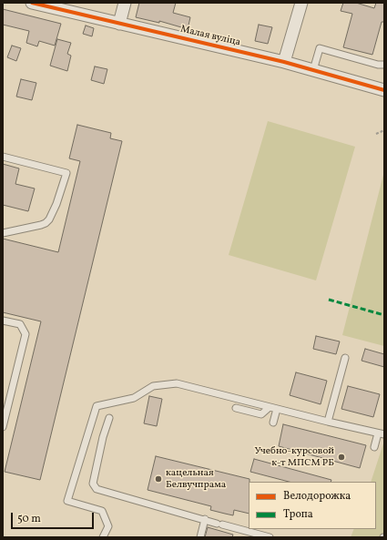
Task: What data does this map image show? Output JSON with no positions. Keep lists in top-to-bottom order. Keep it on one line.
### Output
{"streets":{"street":["Малая вуліца"]},"places":["Учебно-курсовой к-т МПСМ РБ","кацельная Белвучпрама"],"legend":["Велодорожка","Тропа"],"scale_bar":"50 m"}
